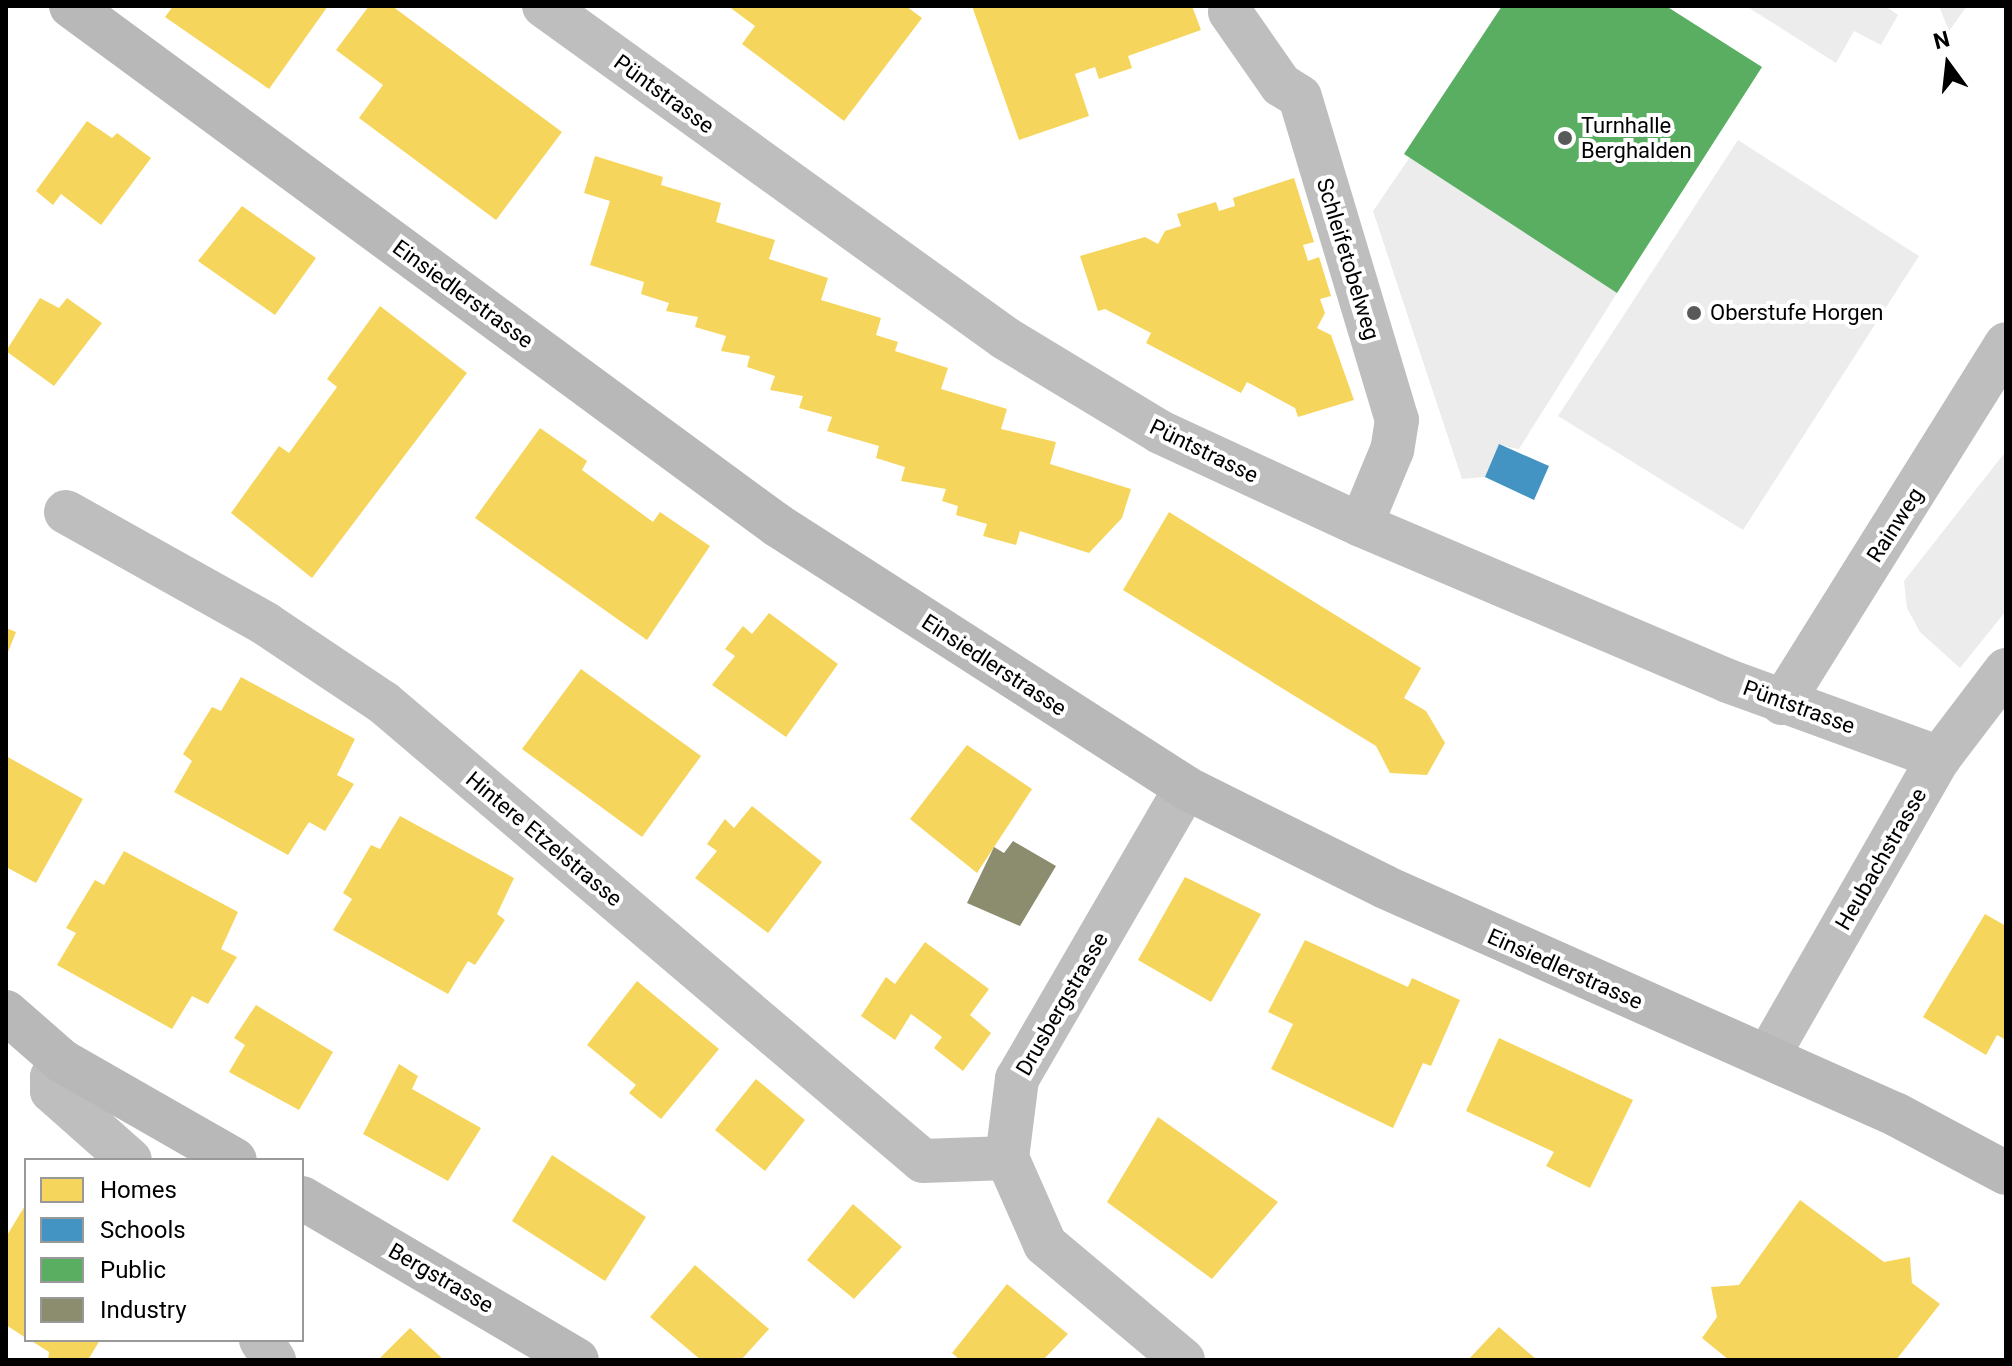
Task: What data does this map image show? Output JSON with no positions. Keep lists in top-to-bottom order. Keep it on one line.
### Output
{"streets":{"main road":["Einsiedlerstrasse","Bergstrasse"],"street":["Püntstrasse","Schleifetobelweg","Rainweg","Hintere Etzelstrasse","Heubachstrasse","Drusbergstrasse"]},"crossings":[["Püntstrasse","Schleifetobelweg"],["Püntstrasse","Rainweg"],["Püntstrasse","Heubachstrasse"],["Einsiedlerstrasse","Heubachstrasse"],["Einsiedlerstrasse","Drusbergstrasse"],["Hintere Etzelstrasse","Drusbergstrasse"]],"places":["Turnhalle Berghalden","Oberstufe Horgen"],"legend":["Homes","Schools","Public","Industry"],"north":"top"}
